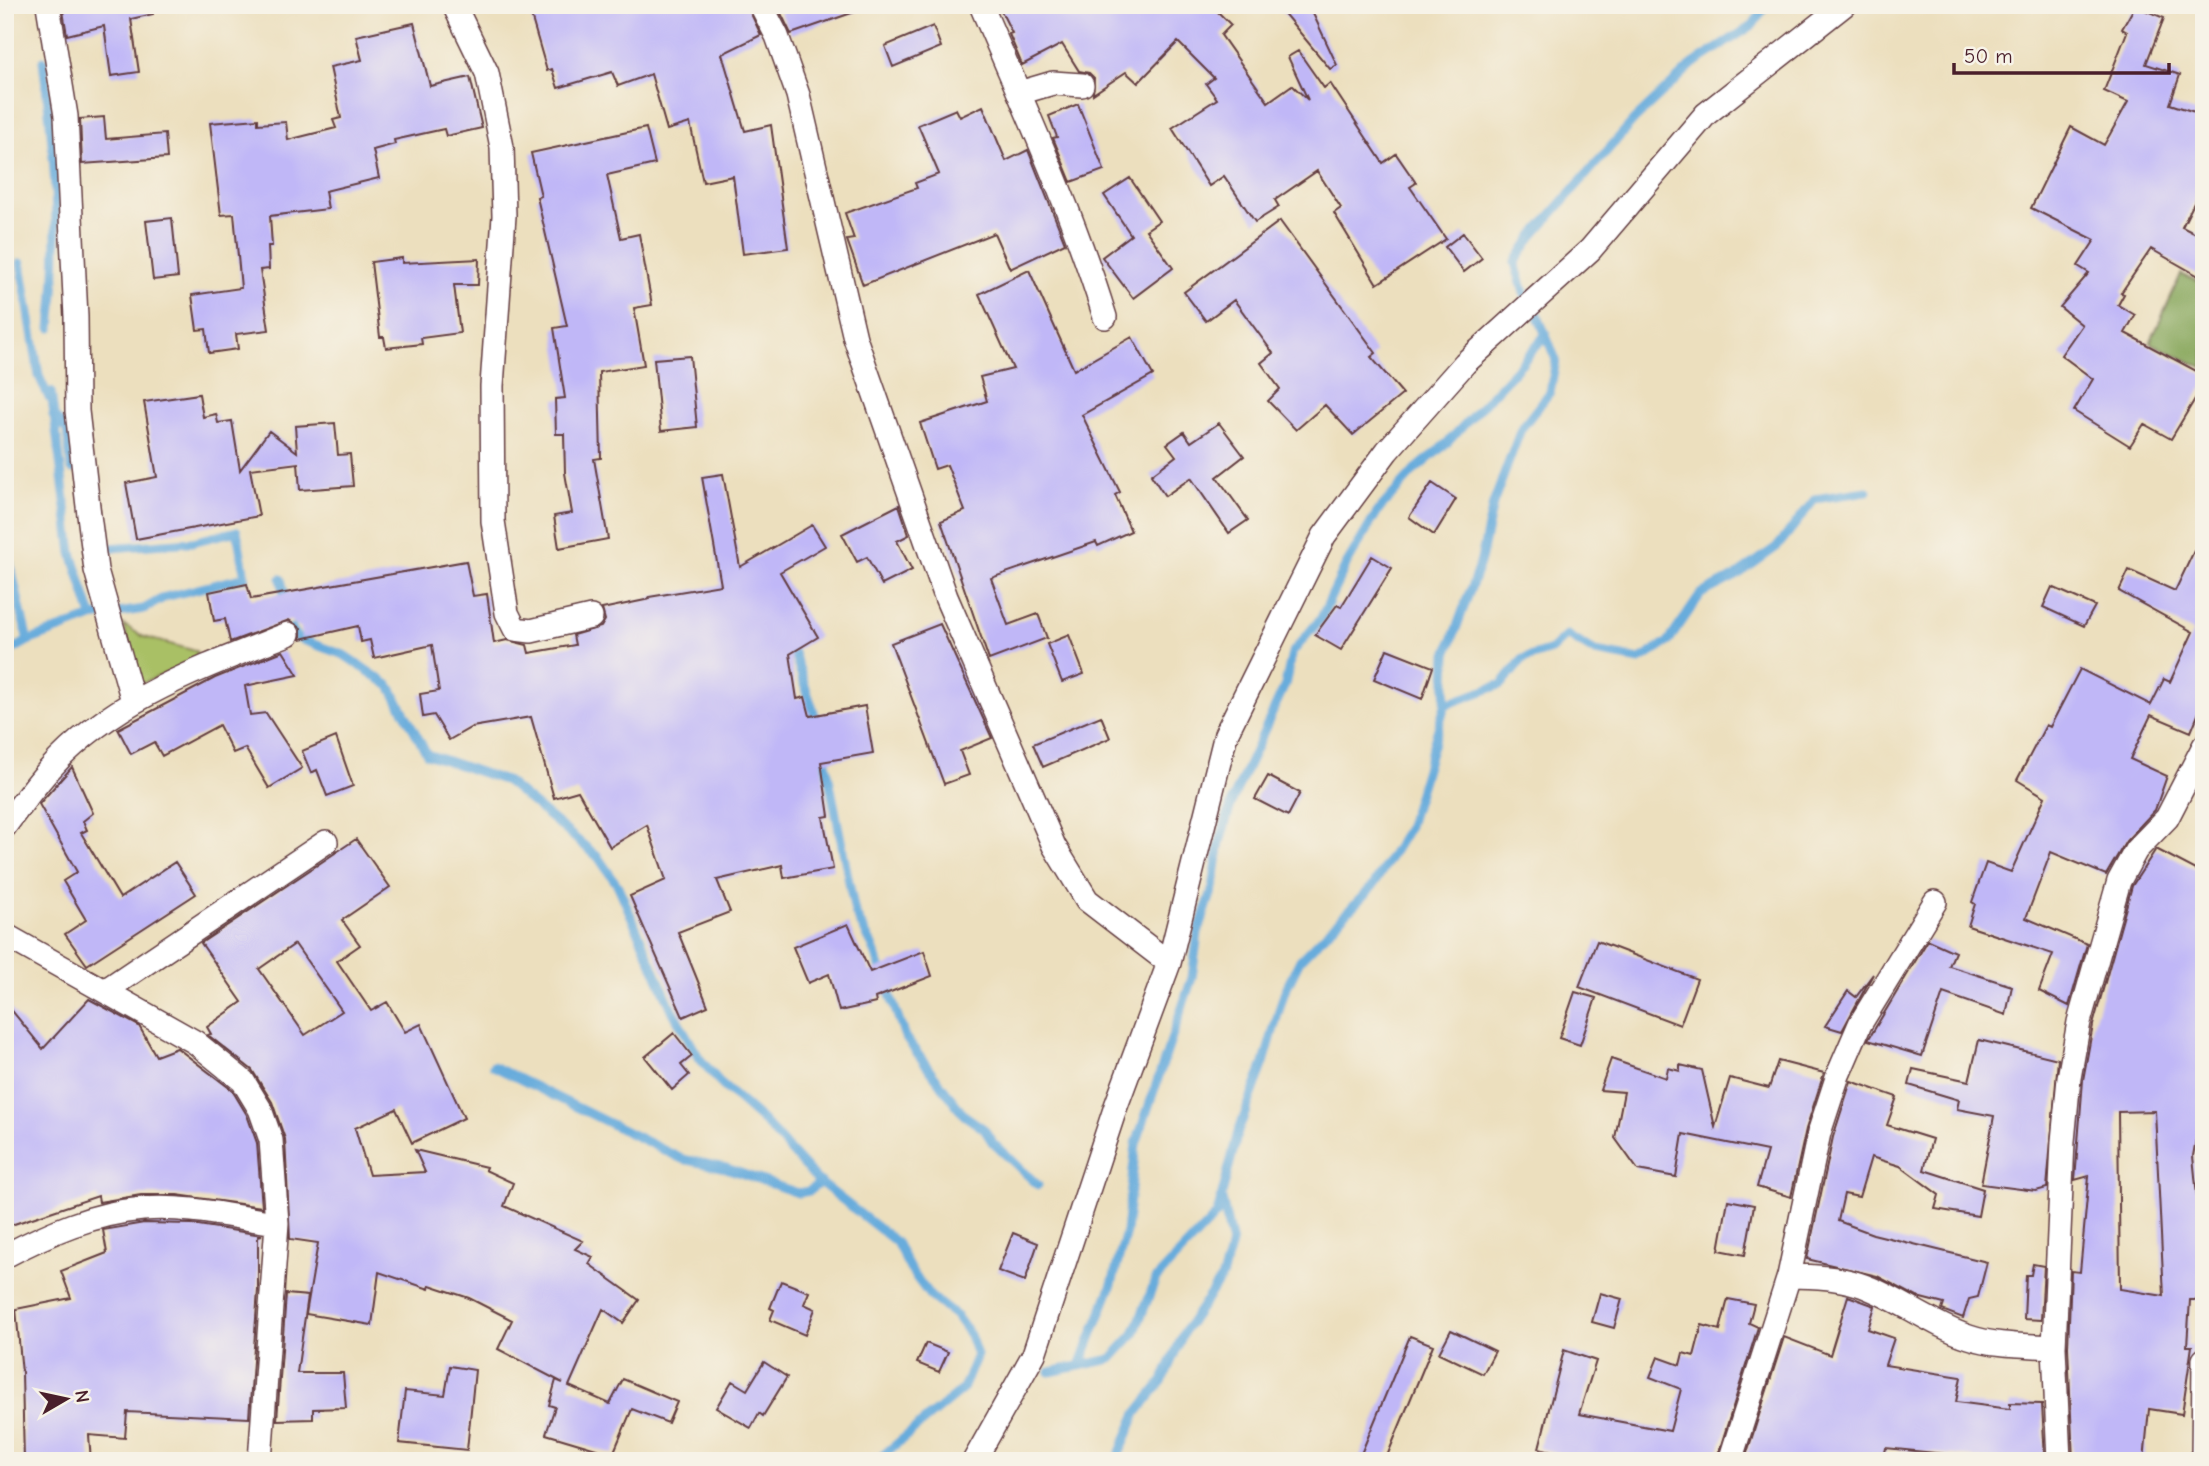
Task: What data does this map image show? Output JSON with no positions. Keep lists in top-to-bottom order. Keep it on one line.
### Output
{"scale_bar":"50 m","north":"right"}
